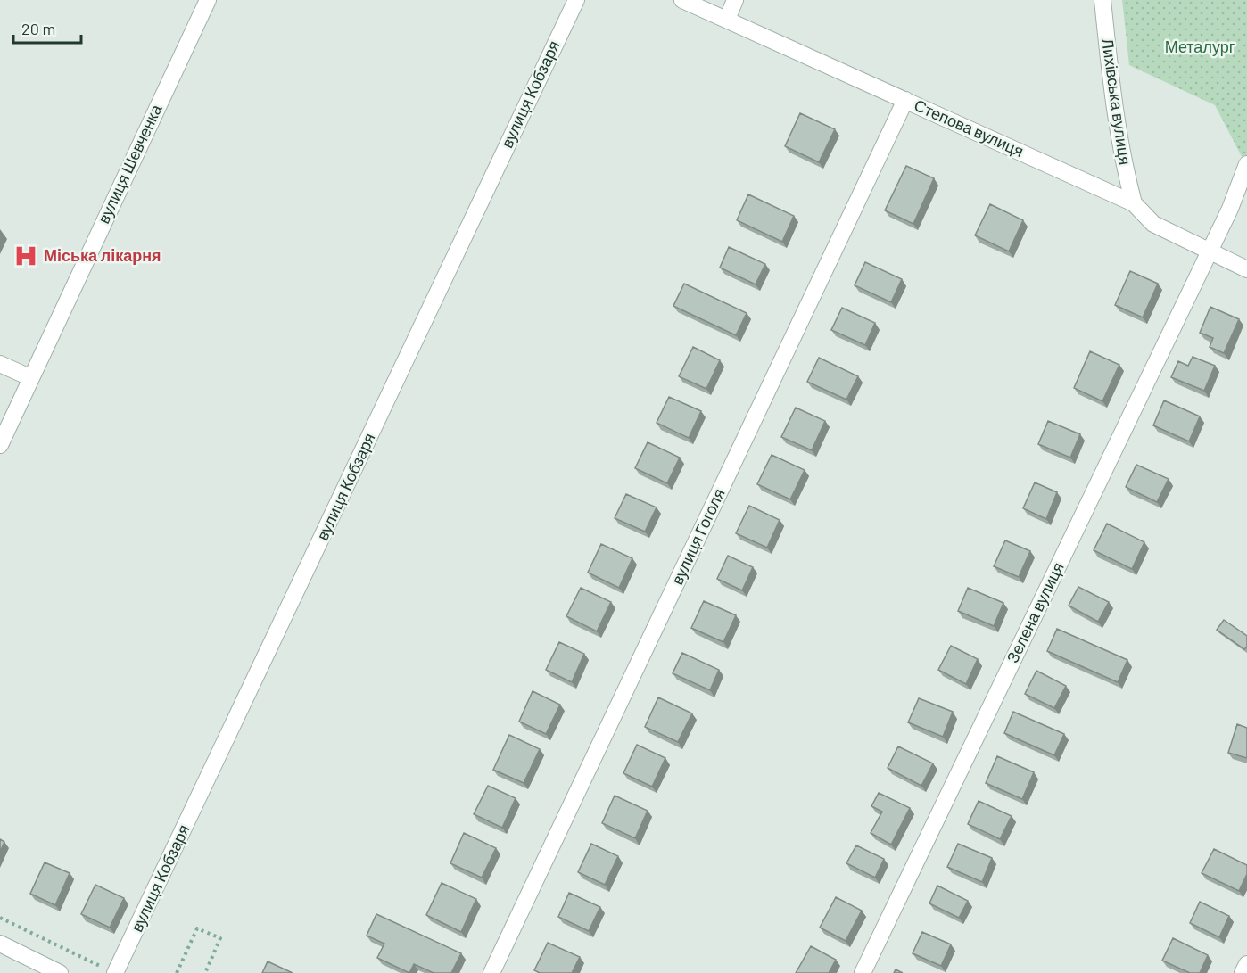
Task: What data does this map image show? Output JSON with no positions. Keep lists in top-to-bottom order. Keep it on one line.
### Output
{"streets":{"street":["вулиця Кобзаря","Лихівська вулиця","Степова вулиця","вулиця Шевченка","вулиця Гоголя","Зелена вулиця"]},"crossings":[["Лихівська вулиця","Степова вулиця"],["Степова вулиця","вулиця Гоголя"],["Степова вулиця","Зелена вулиця"]],"parks":["Металург"],"places":{"hospital":["Міська лікарня"]},"scale_bar":"20 m"}
